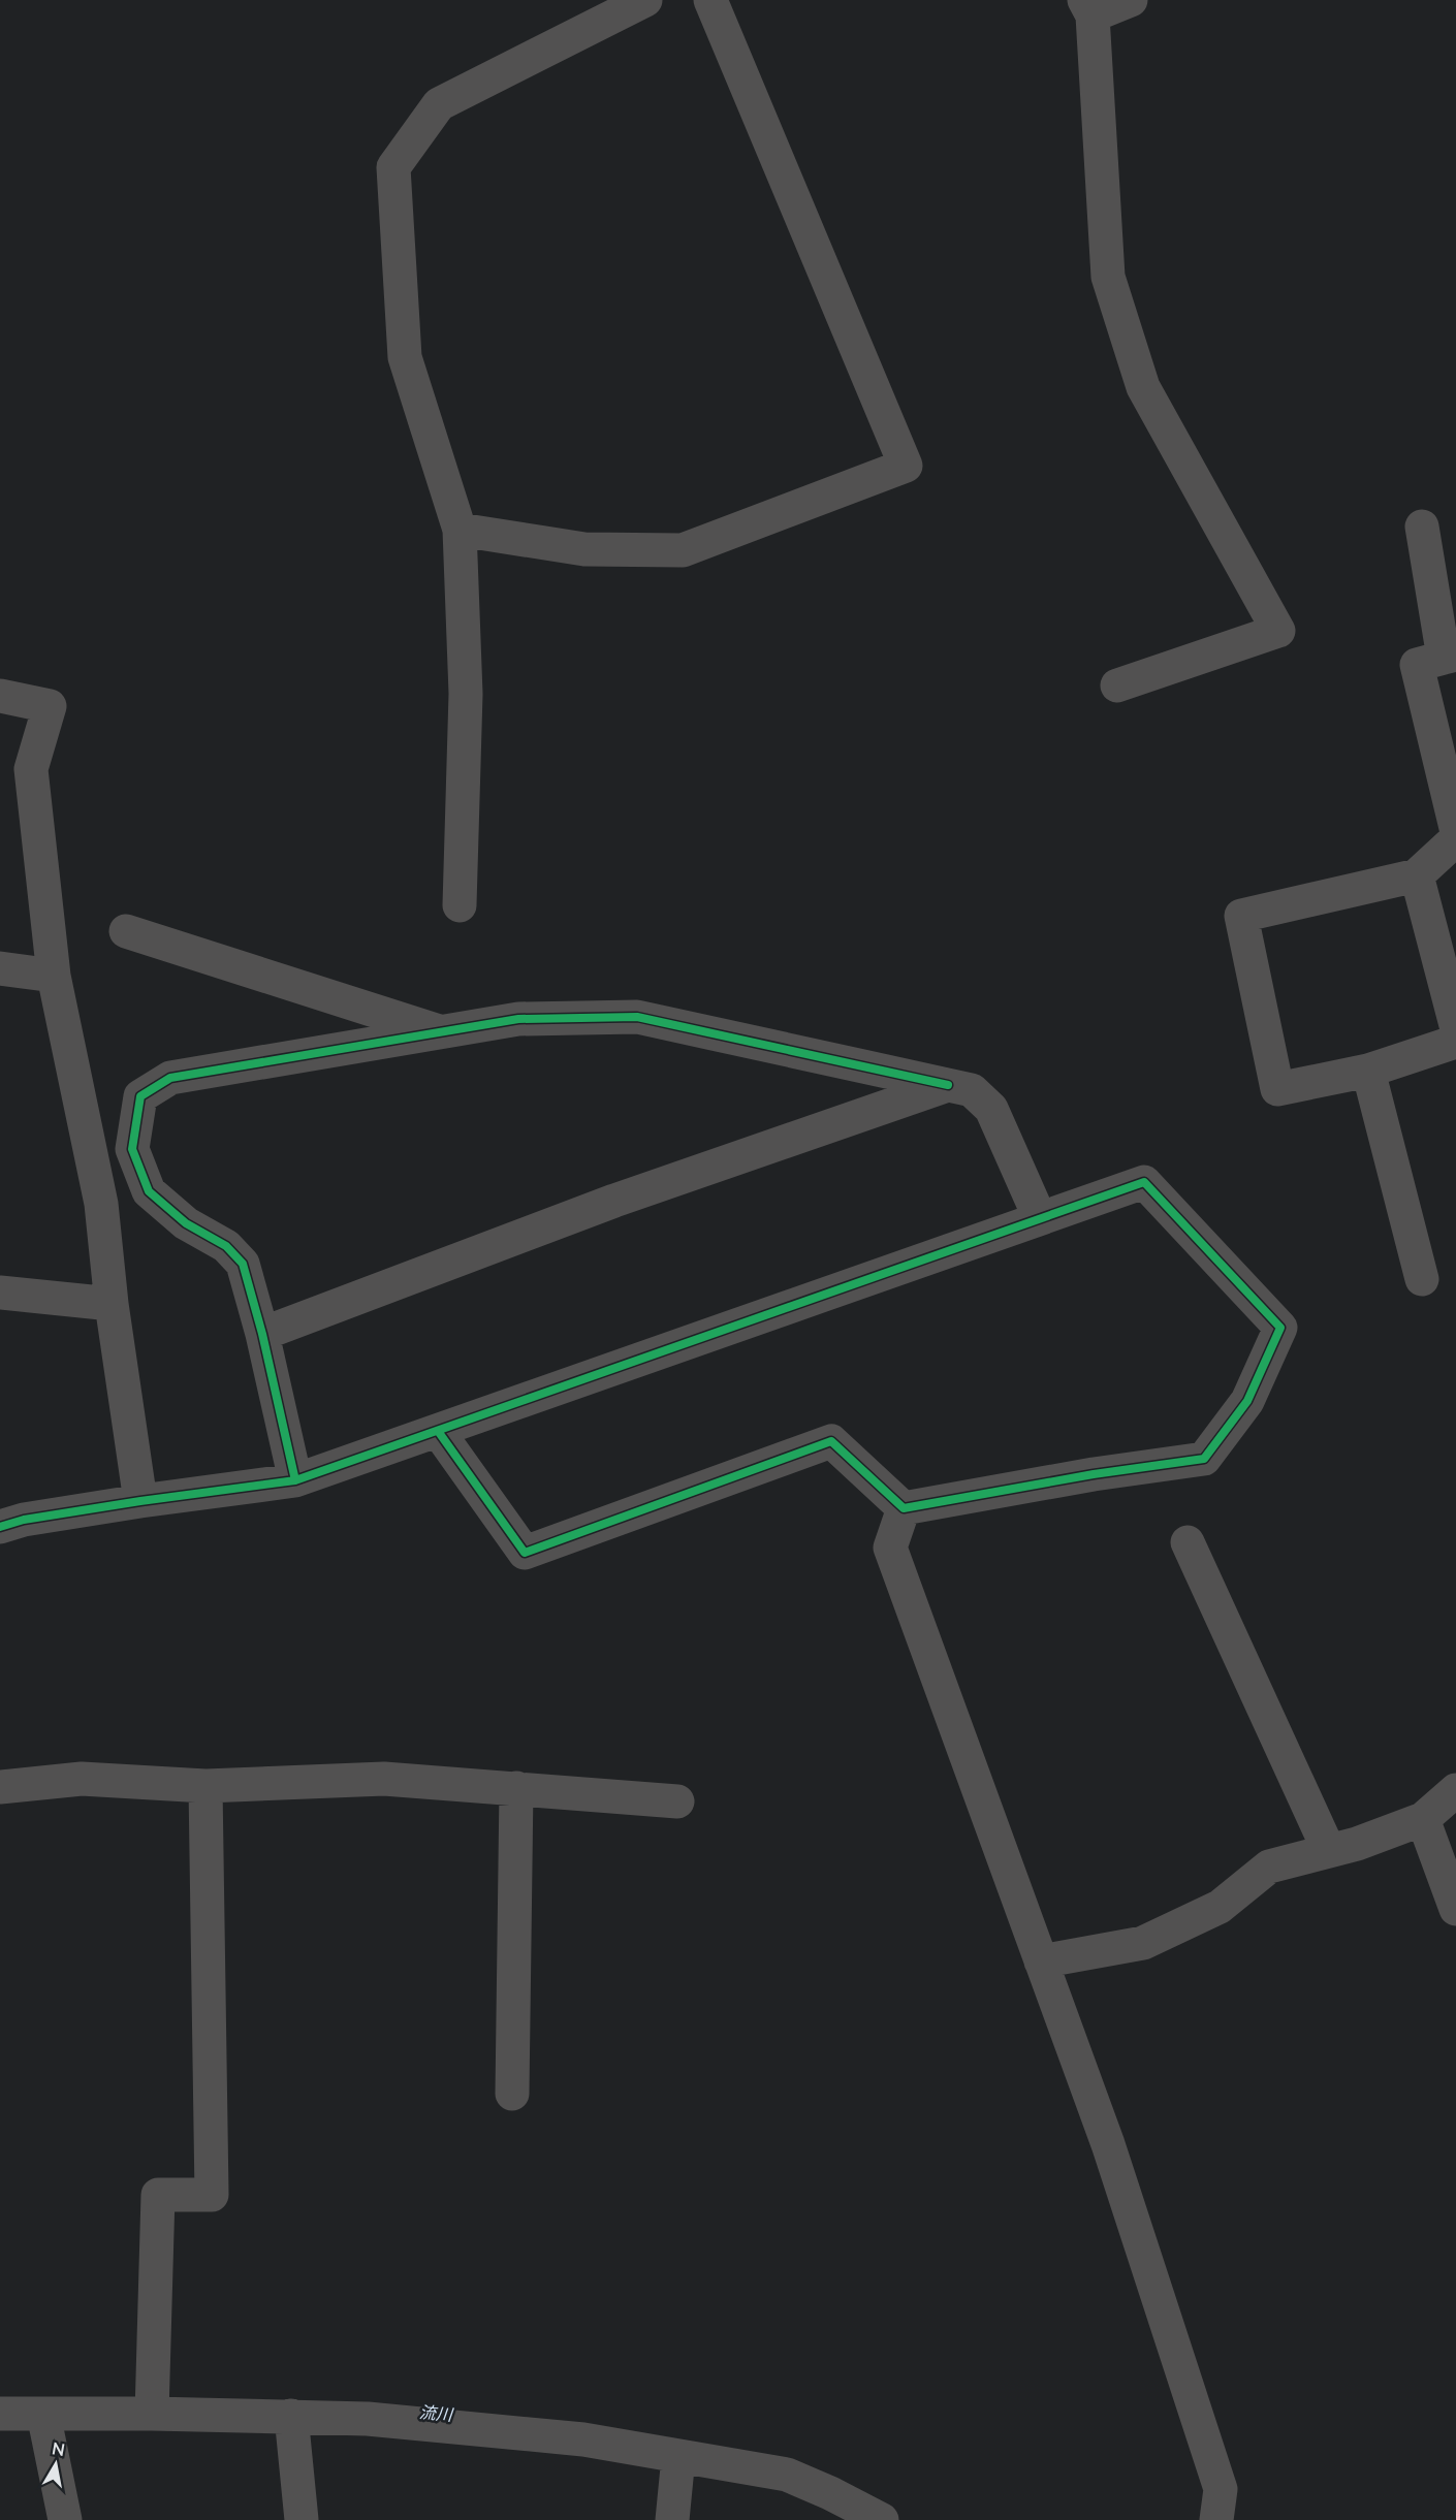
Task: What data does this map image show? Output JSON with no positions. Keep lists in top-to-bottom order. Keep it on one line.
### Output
{"water":["流川"],"north":"top"}
